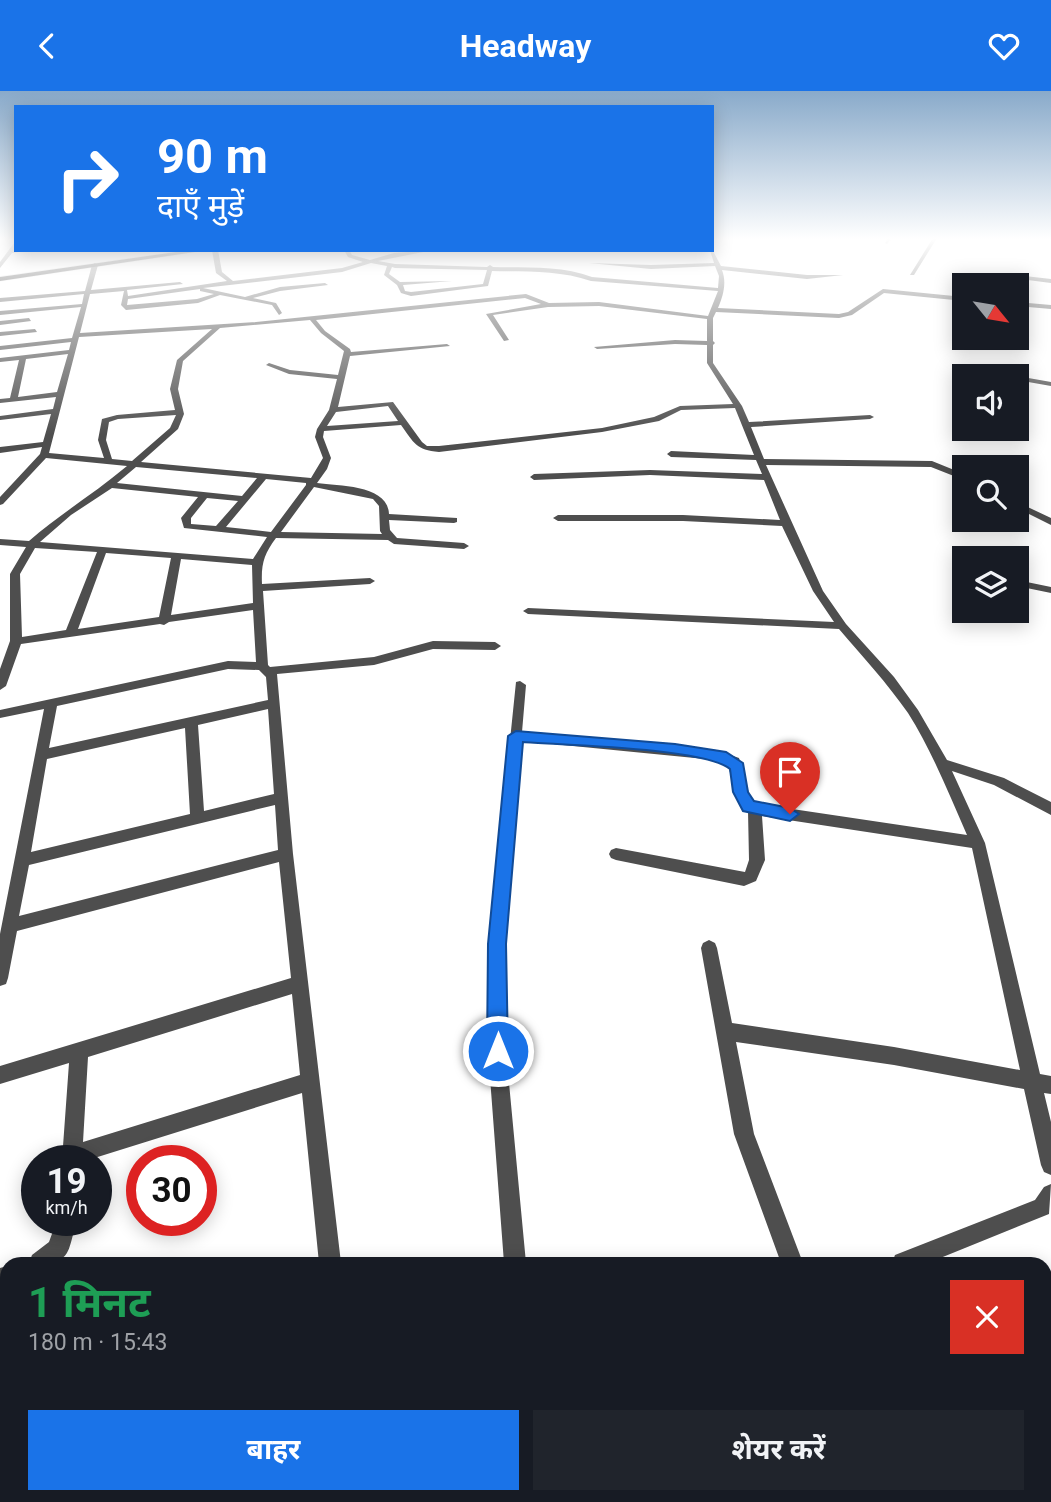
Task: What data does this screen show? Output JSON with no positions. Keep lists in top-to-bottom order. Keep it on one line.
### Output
{"north":"bottom right","page":{"header":"Headway","turn":["90 m","दाएँ मुड़ें"],"speed":"19 km/h","limit":"30","heading":["1 मिनट","180 m · 15:43"],"buttons":["बाहर","शेयर करें"]}}
